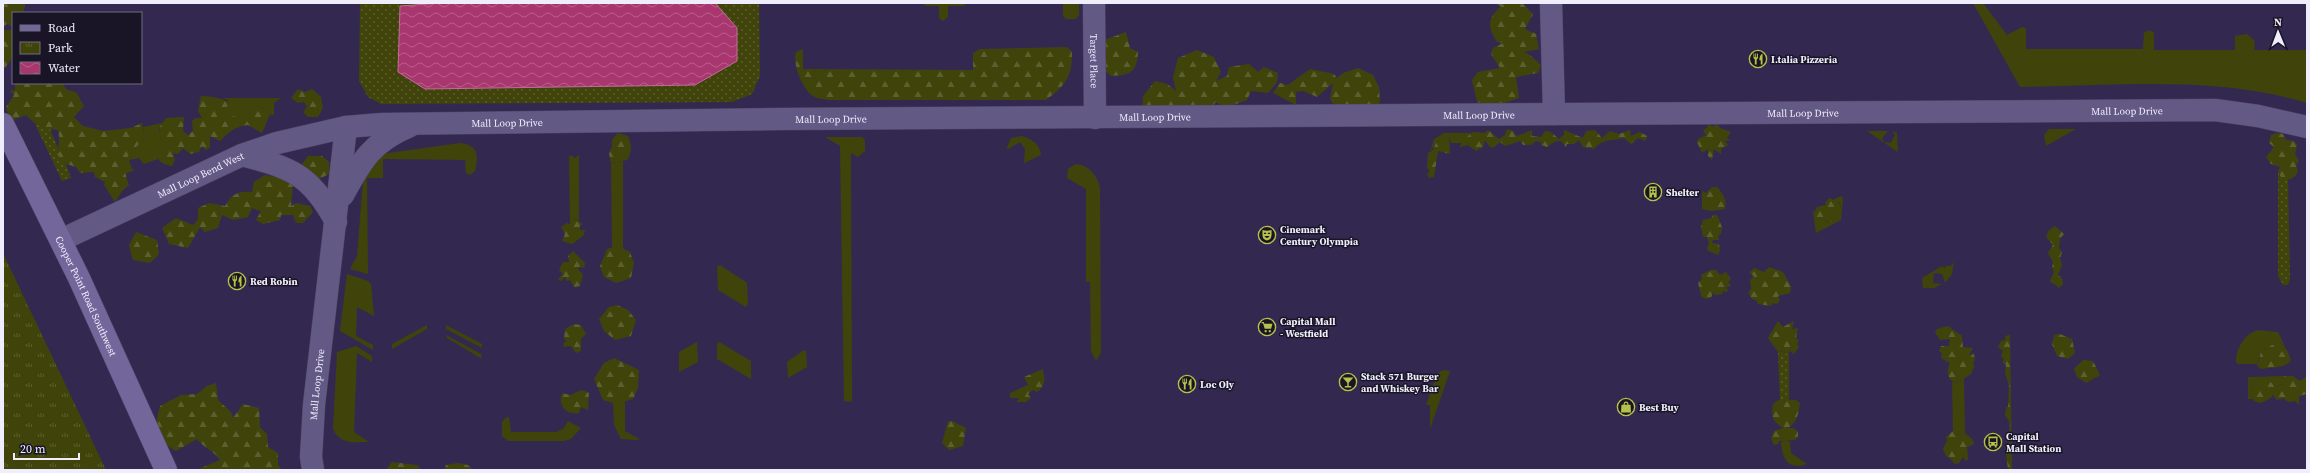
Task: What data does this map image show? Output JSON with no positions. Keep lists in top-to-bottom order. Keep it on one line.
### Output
{"streets":{"main road":["Cooper Point Road Southwest"],"street":["Target Place","Mall Loop Drive","Mall Loop Bend West"]},"crossings":[["Target Place","Mall Loop Drive"],["Mall Loop Drive","Mall Loop Bend West"],["Mall Loop Bend West","Cooper Point Road Southwest"]],"places":{"restaurant":["I.talia Pizzeria","Red Robin","Loc Oly"],"building":["Shelter"],"theatre":["Cinemark Century Olympia"],"supermarket":["Capital Mall - Westfield"],"bar":["Stack 571 Burger and Whiskey Bar"],"shop":["Best Buy"],"bus stop":["Capital Mall Station"]},"legend":["Road","Park","Water"],"scale_bar":"20 m","north":"top"}
